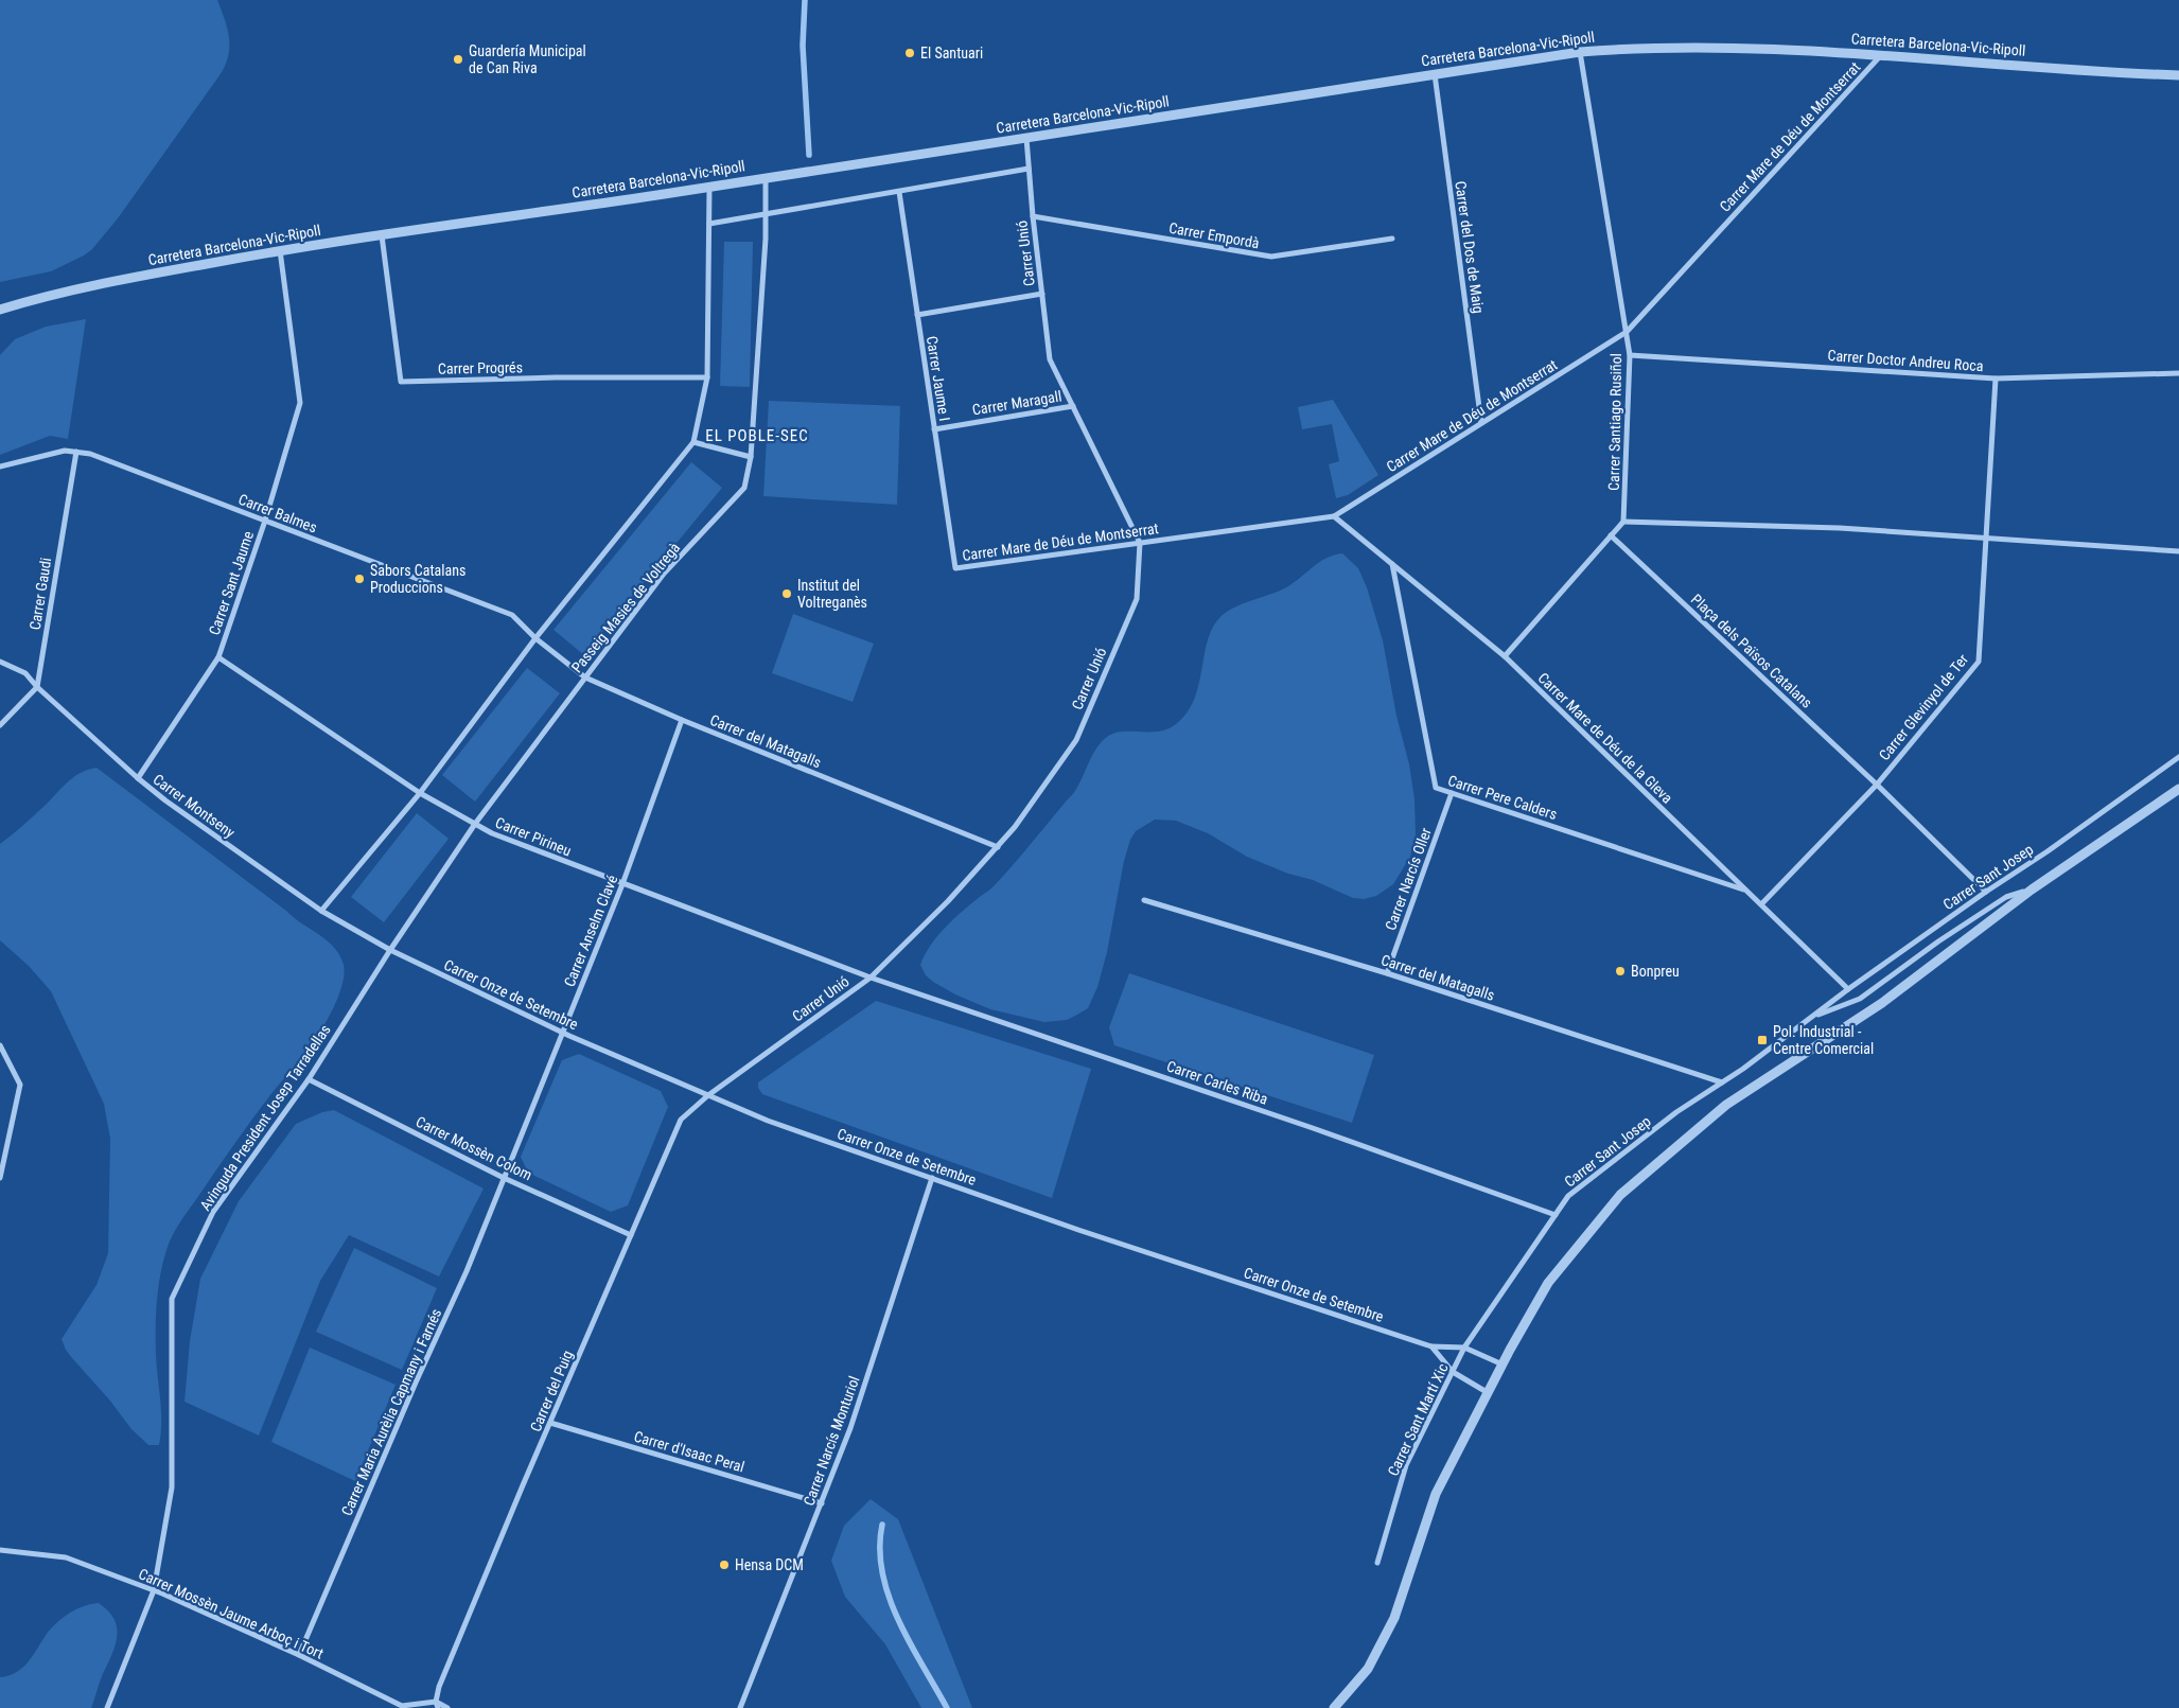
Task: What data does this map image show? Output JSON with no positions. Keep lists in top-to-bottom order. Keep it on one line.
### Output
{"streets":{"street":["Carretera Barcelona-Vic-Ripoll","Carrer Mare de Déu de Montserrat","Carrer Empordà","Carrer del Dos de Maig","Carrer Unió","Carrer Doctor Andreu Roca","Carrer Progrés","Carrer Jaume I","Carrer Maragall","Carrer Santiago Rusiñol","Carrer Balmes","Carrer Sant Jaume","Carrer Gaudi","Passeig Masies de Voltregà","Plaça dels Països Catalans","Carrer Glevinyol de Ter","Carrer Mare de Déu de la Gleva","Carrer del Matagalls","Carrer Pere Calders","Carrer Montseny","Carrer Pirineu","Carrer Sant Josep","Carrer Narcís Oller","Carrer Anselm Clavé","Carrer Onze de Setembre","Carrer Carles Riba","Avinguda President Josep Tarradellas","Carrer Mossèn Colom","Carrer del Puig","Carrer Maria Aurèlia Capmany i Farnés","Carrer Sant Martí Xic","Carrer Narcís Monturiol","Carrer d'Isaac Peral","Carrer Mossèn Jaume Arboç i Tort"]},"crossings":[["Carretera Barcelona-Vic-Ripoll","Carrer Mare de Déu de Montserrat"],["Carretera Barcelona-Vic-Ripoll","Carrer del Dos de Maig"],["Carretera Barcelona-Vic-Ripoll","Carrer Unió"],["Carretera Barcelona-Vic-Ripoll","Carrer Progrés"],["Carretera Barcelona-Vic-Ripoll","Carrer Santiago Rusiñol"],["Carretera Barcelona-Vic-Ripoll","Carrer Sant Jaume"],["Carretera Barcelona-Vic-Ripoll","Passeig Masies de Voltregà"],["Carrer Mare de Déu de Montserrat","Carrer del Dos de Maig"],["Carrer Mare de Déu de Montserrat","Carrer Unió"],["Carrer Mare de Déu de Montserrat","Carrer Jaume I"],["Carrer Mare de Déu de Montserrat","Carrer Santiago Rusiñol"],["Carrer Mare de Déu de Montserrat","Carrer Mare de Déu de la Gleva"],["Carrer Empordà","Carrer Unió"],["Carrer Unió","Carrer Maragall"],["Carrer Unió","Carrer del Matagalls"],["Carrer Unió","Carrer Pirineu"],["Carrer Unió","Carrer Onze de Setembre"],["Carrer Unió","Carrer Carles Riba"],["Carrer Unió","Carrer del Puig"],["Carrer Doctor Andreu Roca","Carrer Santiago Rusiñol"],["Carrer Doctor Andreu Roca","Carrer Glevinyol de Ter"],["Carrer Jaume I","Carrer Maragall"],["Carrer Balmes","Carrer Sant Jaume"],["Carrer Balmes","Carrer Gaudi"],["Carrer Balmes","Carrer del Matagalls"],["Carrer Sant Jaume","Carrer Montseny"],["Carrer Sant Jaume","Carrer Pirineu"],["Carrer Gaudi","Carrer Montseny"],["Passeig Masies de Voltregà","Carrer del Matagalls"],["Passeig Masies de Voltregà","Carrer Montseny"],["Passeig Masies de Voltregà","Carrer Pirineu"],["Passeig Masies de Voltregà","Carrer Onze de Setembre"],["Passeig Masies de Voltregà","Avinguda President Josep Tarradellas"],["Plaça dels Països Catalans","Carrer Glevinyol de Ter"],["Plaça dels Països Catalans","Carrer Sant Josep"],["Carrer Glevinyol de Ter","Carrer Mare de Déu de la Gleva"],["Carrer Mare de Déu de la Gleva","Carrer Pere Calders"],["Carrer Mare de Déu de la Gleva","Carrer Sant Josep"],["Carrer del Matagalls","Carrer Sant Josep"],["Carrer del Matagalls","Carrer Narcís Oller"],["Carrer del Matagalls","Carrer Anselm Clavé"],["Carrer Pere Calders","Carrer Narcís Oller"],["Carrer Montseny","Carrer Onze de Setembre"],["Carrer Montseny","Avinguda President Josep Tarradellas"],["Carrer Pirineu","Carrer Anselm Clavé"],["Carrer Pirineu","Carrer Carles Riba"],["Carrer Sant Josep","Carrer Onze de Setembre"],["Carrer Sant Josep","Carrer Carles Riba"],["Carrer Sant Josep","Carrer Sant Martí Xic"],["Carrer Anselm Clavé","Carrer Onze de Setembre"],["Carrer Anselm Clavé","Carrer Mossèn Colom"],["Carrer Anselm Clavé","Carrer Maria Aurèlia Capmany i Farnés"],["Carrer Onze de Setembre","Avinguda President Josep Tarradellas"],["Carrer Onze de Setembre","Carrer del Puig"],["Carrer Onze de Setembre","Carrer Sant Martí Xic"],["Carrer Onze de Setembre","Carrer Narcís Monturiol"],["Avinguda President Josep Tarradellas","Carrer Mossèn Colom"],["Avinguda President Josep Tarradellas","Carrer Mossèn Jaume Arboç i Tort"],["Carrer Mossèn Colom","Carrer del Puig"],["Carrer Mossèn Colom","Carrer Maria Aurèlia Capmany i Farnés"],["Carrer del Puig","Carrer d'Isaac Peral"],["Carrer del Puig","Carrer Mossèn Jaume Arboç i Tort"],["Carrer Maria Aurèlia Capmany i Farnés","Carrer Mossèn Jaume Arboç i Tort"],["Carrer Narcís Monturiol","Carrer d'Isaac Peral"]],"districts":["EL POBLE-SEC"],"places":{"other":["El Santuari","Guardería Municipal de Can Riva","Sabors Catalans Produccions","Institut del Voltreganès","Bonpreu","Hensa DCM"],"transit":["Pol. Industrial - Centre Comercial"]}}
